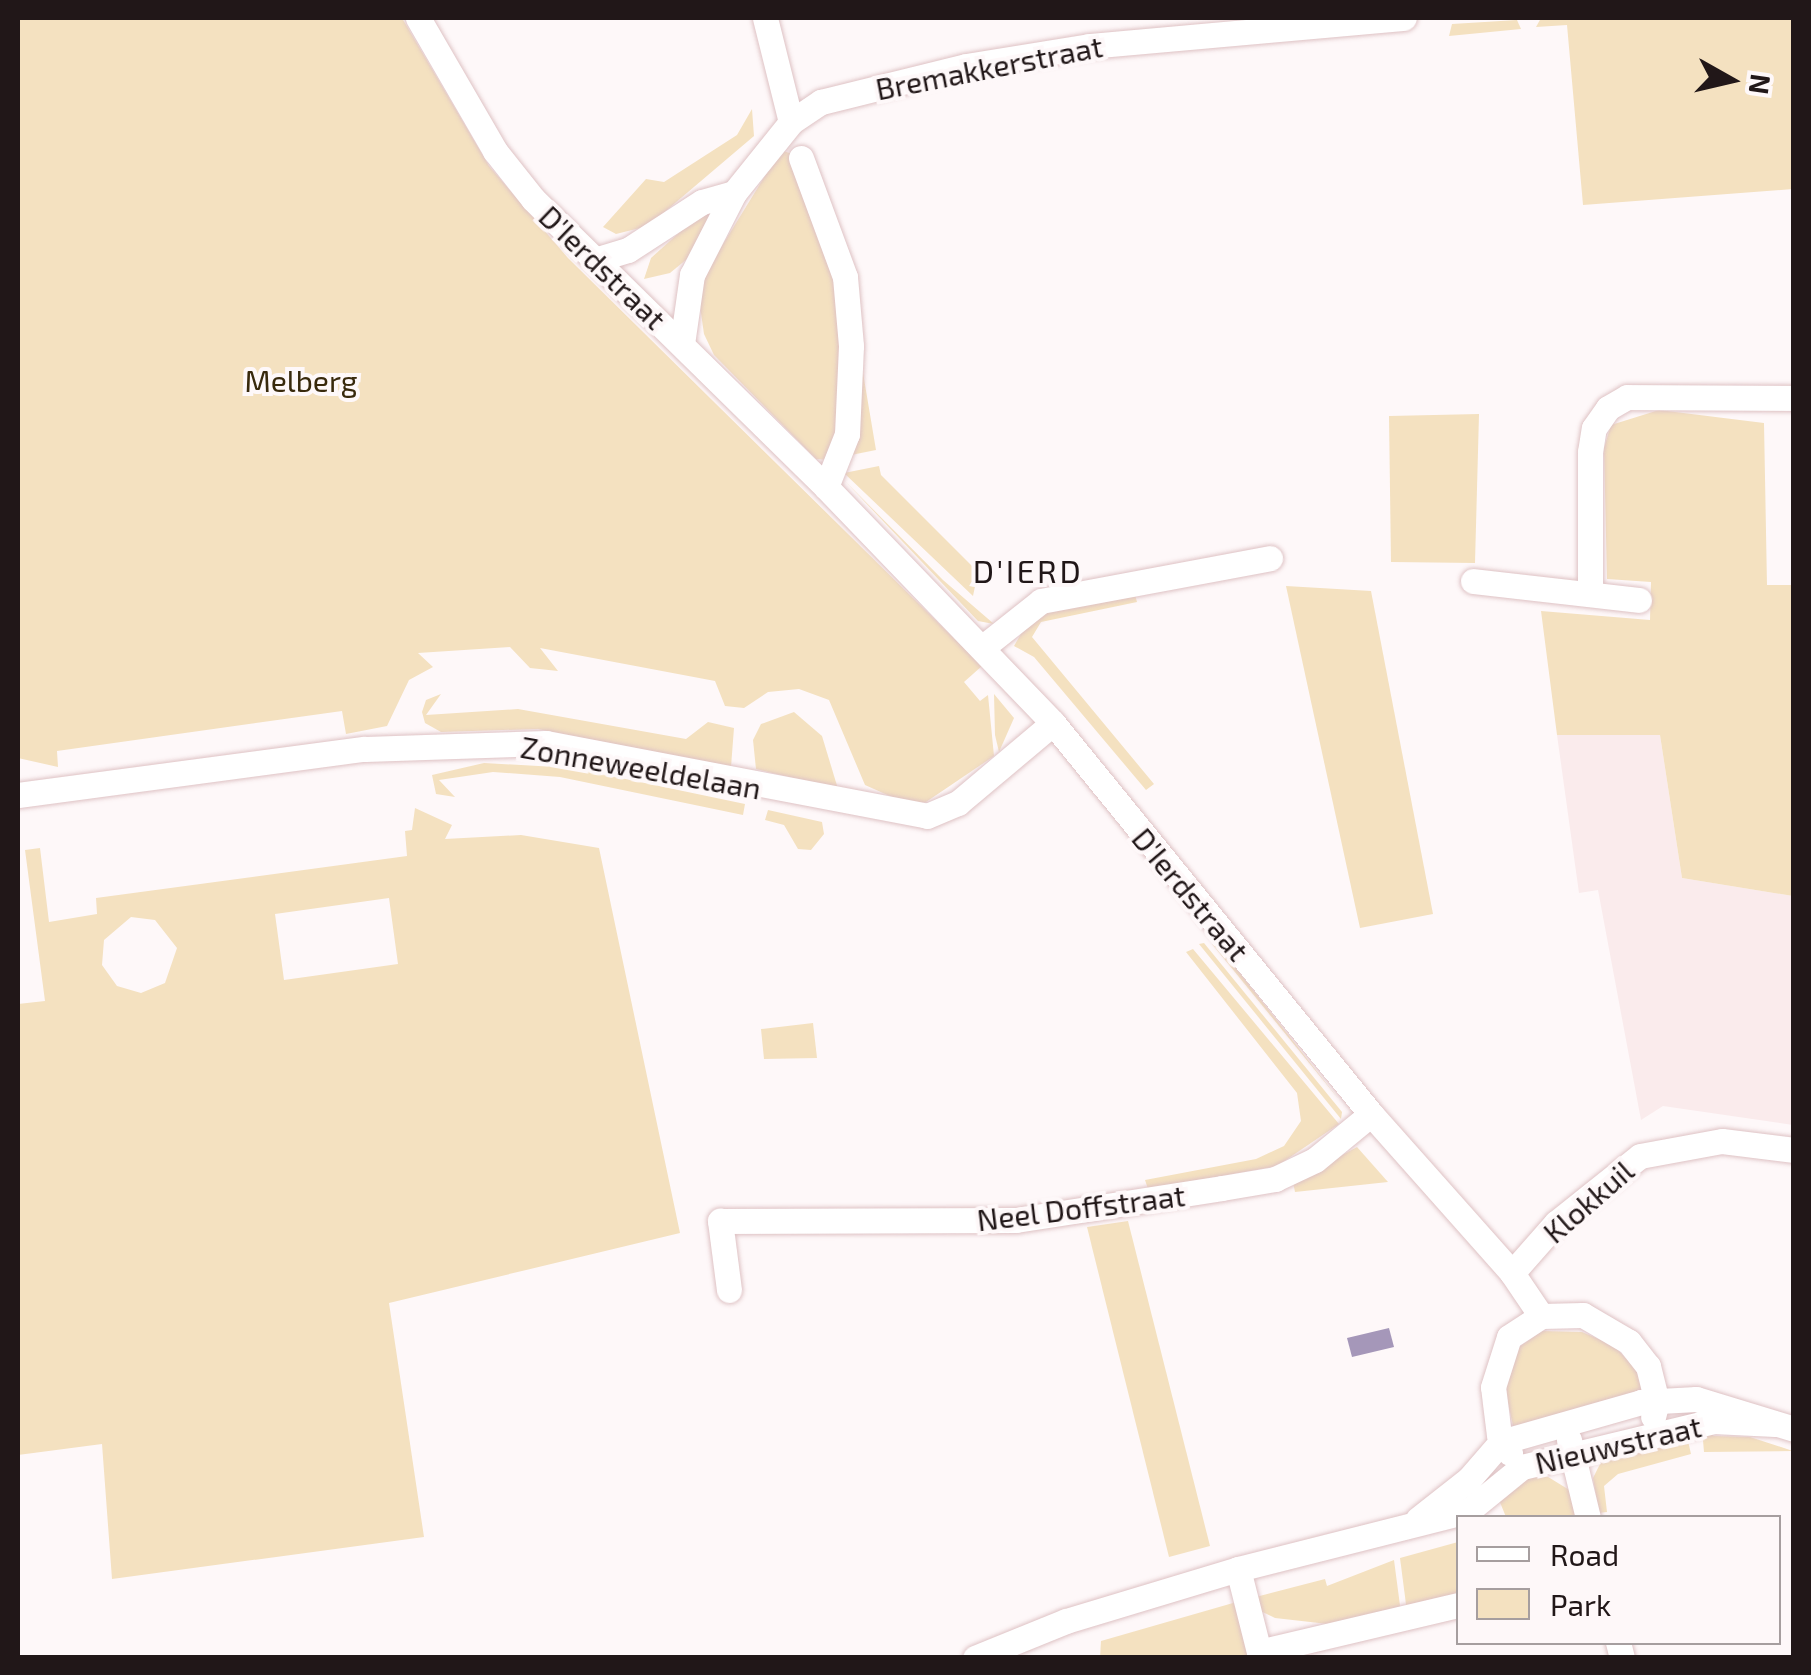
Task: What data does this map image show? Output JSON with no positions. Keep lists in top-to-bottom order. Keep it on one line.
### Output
{"streets":{"street":["Bremakkerstraat","D'Ierdstraat","Zonneweeldelaan","Klokkuil","Neel Doffstraat","Nieuwstraat"]},"crossings":[["Bremakkerstraat","D'Ierdstraat"],["D'Ierdstraat","Zonneweeldelaan"],["D'Ierdstraat","Klokkuil"],["D'Ierdstraat","Neel Doffstraat"]],"districts":["D'IERD"],"parks":["Melberg"],"legend":["Road","Park"],"north":"right"}
